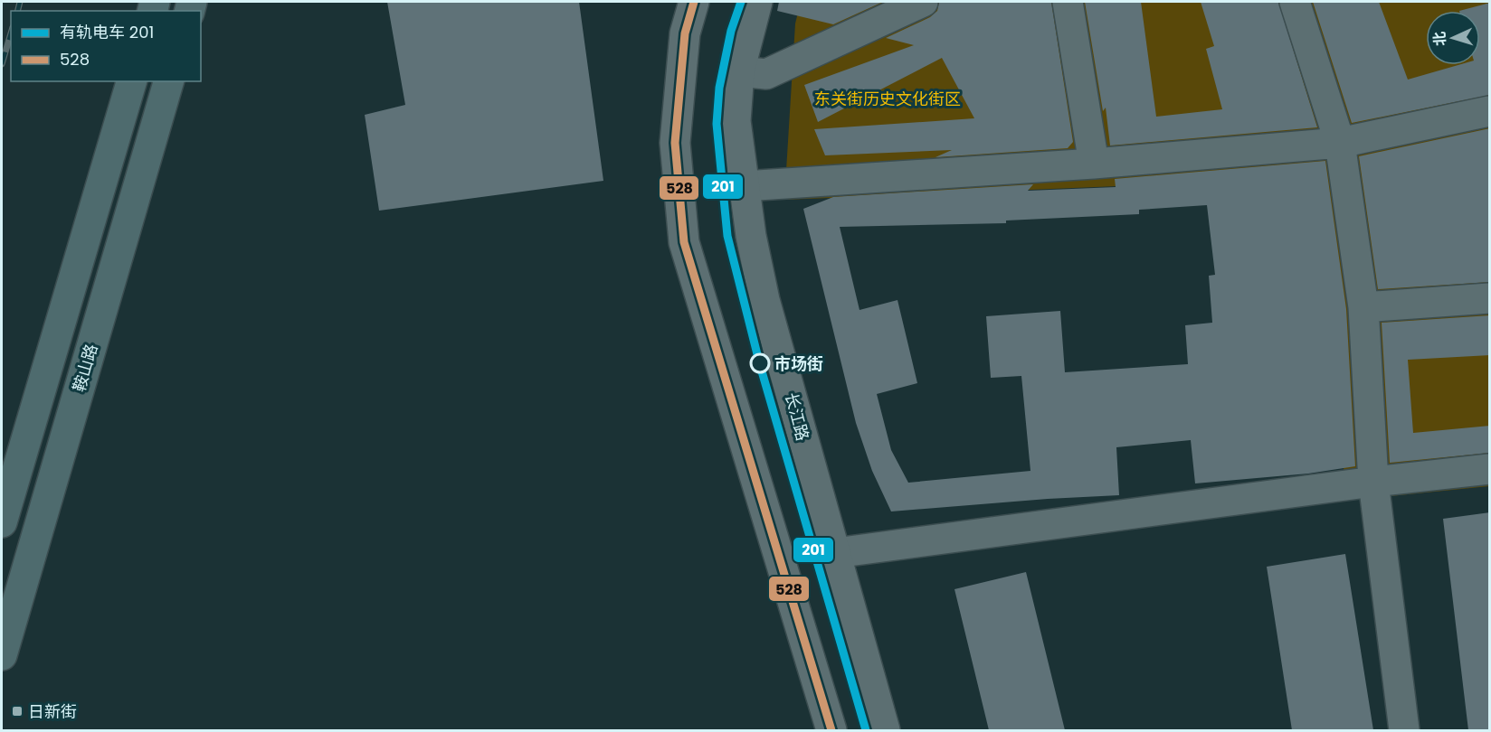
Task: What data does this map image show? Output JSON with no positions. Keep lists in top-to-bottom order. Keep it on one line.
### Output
{"streets":{"main road":["鞍山路"],"street":["长江路"]},"parks":["东关街历史文化街区"],"places":{"other":["市场街"],"transit":["日新街"]},"lines":["tram line 201","transit line 528"],"legend":["有轨电车 201","528"],"north":"left"}
